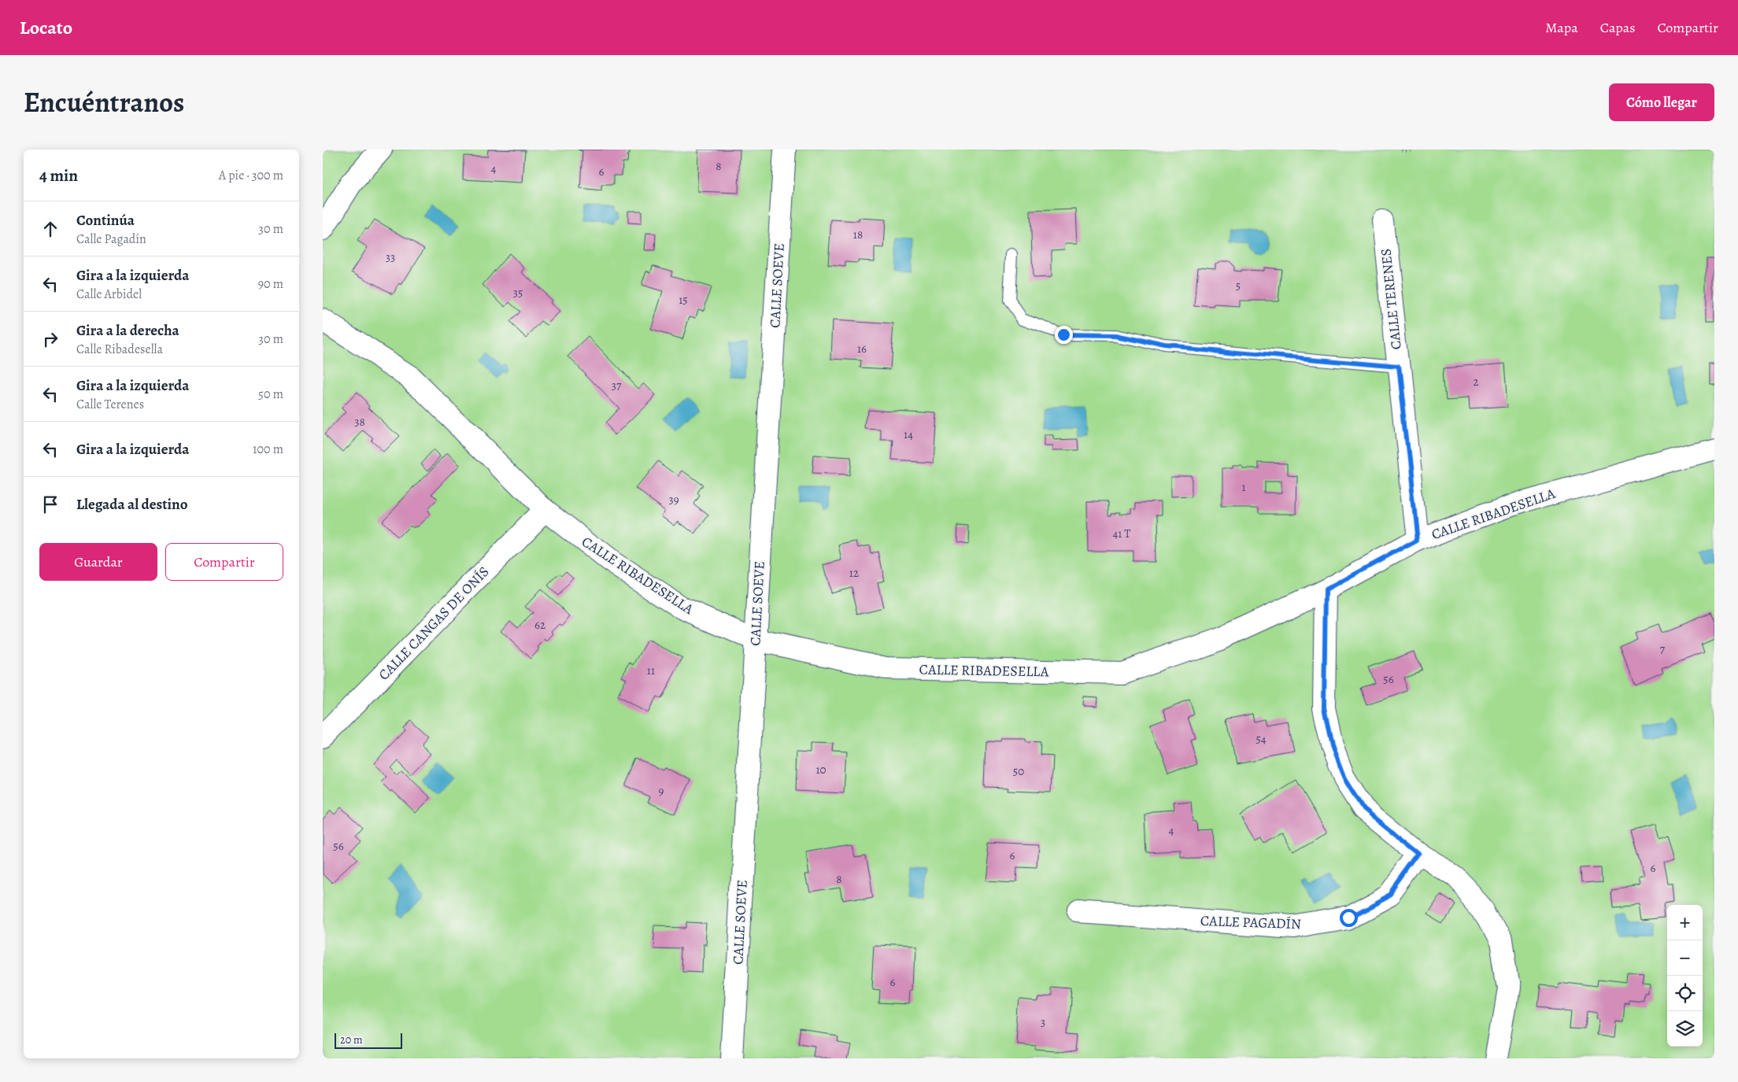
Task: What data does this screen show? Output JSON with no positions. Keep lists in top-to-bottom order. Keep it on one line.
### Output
{"streets":{"street":["CALLE SOEVE","CALLE TERENES","CALLE RIBADESELLA","CALLE CANGAS DE ONÍS","CALLE PAGADÍN"]},"crossings":[["CALLE SOEVE","CALLE RIBADESELLA"],["CALLE TERENES","CALLE RIBADESELLA"],["CALLE RIBADESELLA","CALLE CANGAS DE ONÍS"]],"house_numbers":["8","4","6","18","33","5","35","15","16","2","37","38","14","1","39","41 T","12","62","7","11","56","54","10","50","9","4","56","6","6","8","6","3"],"scale_bar":"20 m","page":{"header":"Locato","nav":["Mapa","Capas","Compartir"],"title":"Encuéntranos","buttons":["Cómo llegar",["Guardar","Compartir"]],"heading":["4 min","A pie · 300 m"],"list":[["Continúa","Calle Pagadín","30 m"],["Gira a la izquierda","Calle Arbidel","90 m"],["Gira a la derecha","Calle Ribadesella","30 m"],["Gira a la izquierda","Calle Terenes","50 m"],["Gira a la izquierda","100 m"],"Llegada al destino"],"map_buttons":["+","−"],"scale":"20 m"}}
